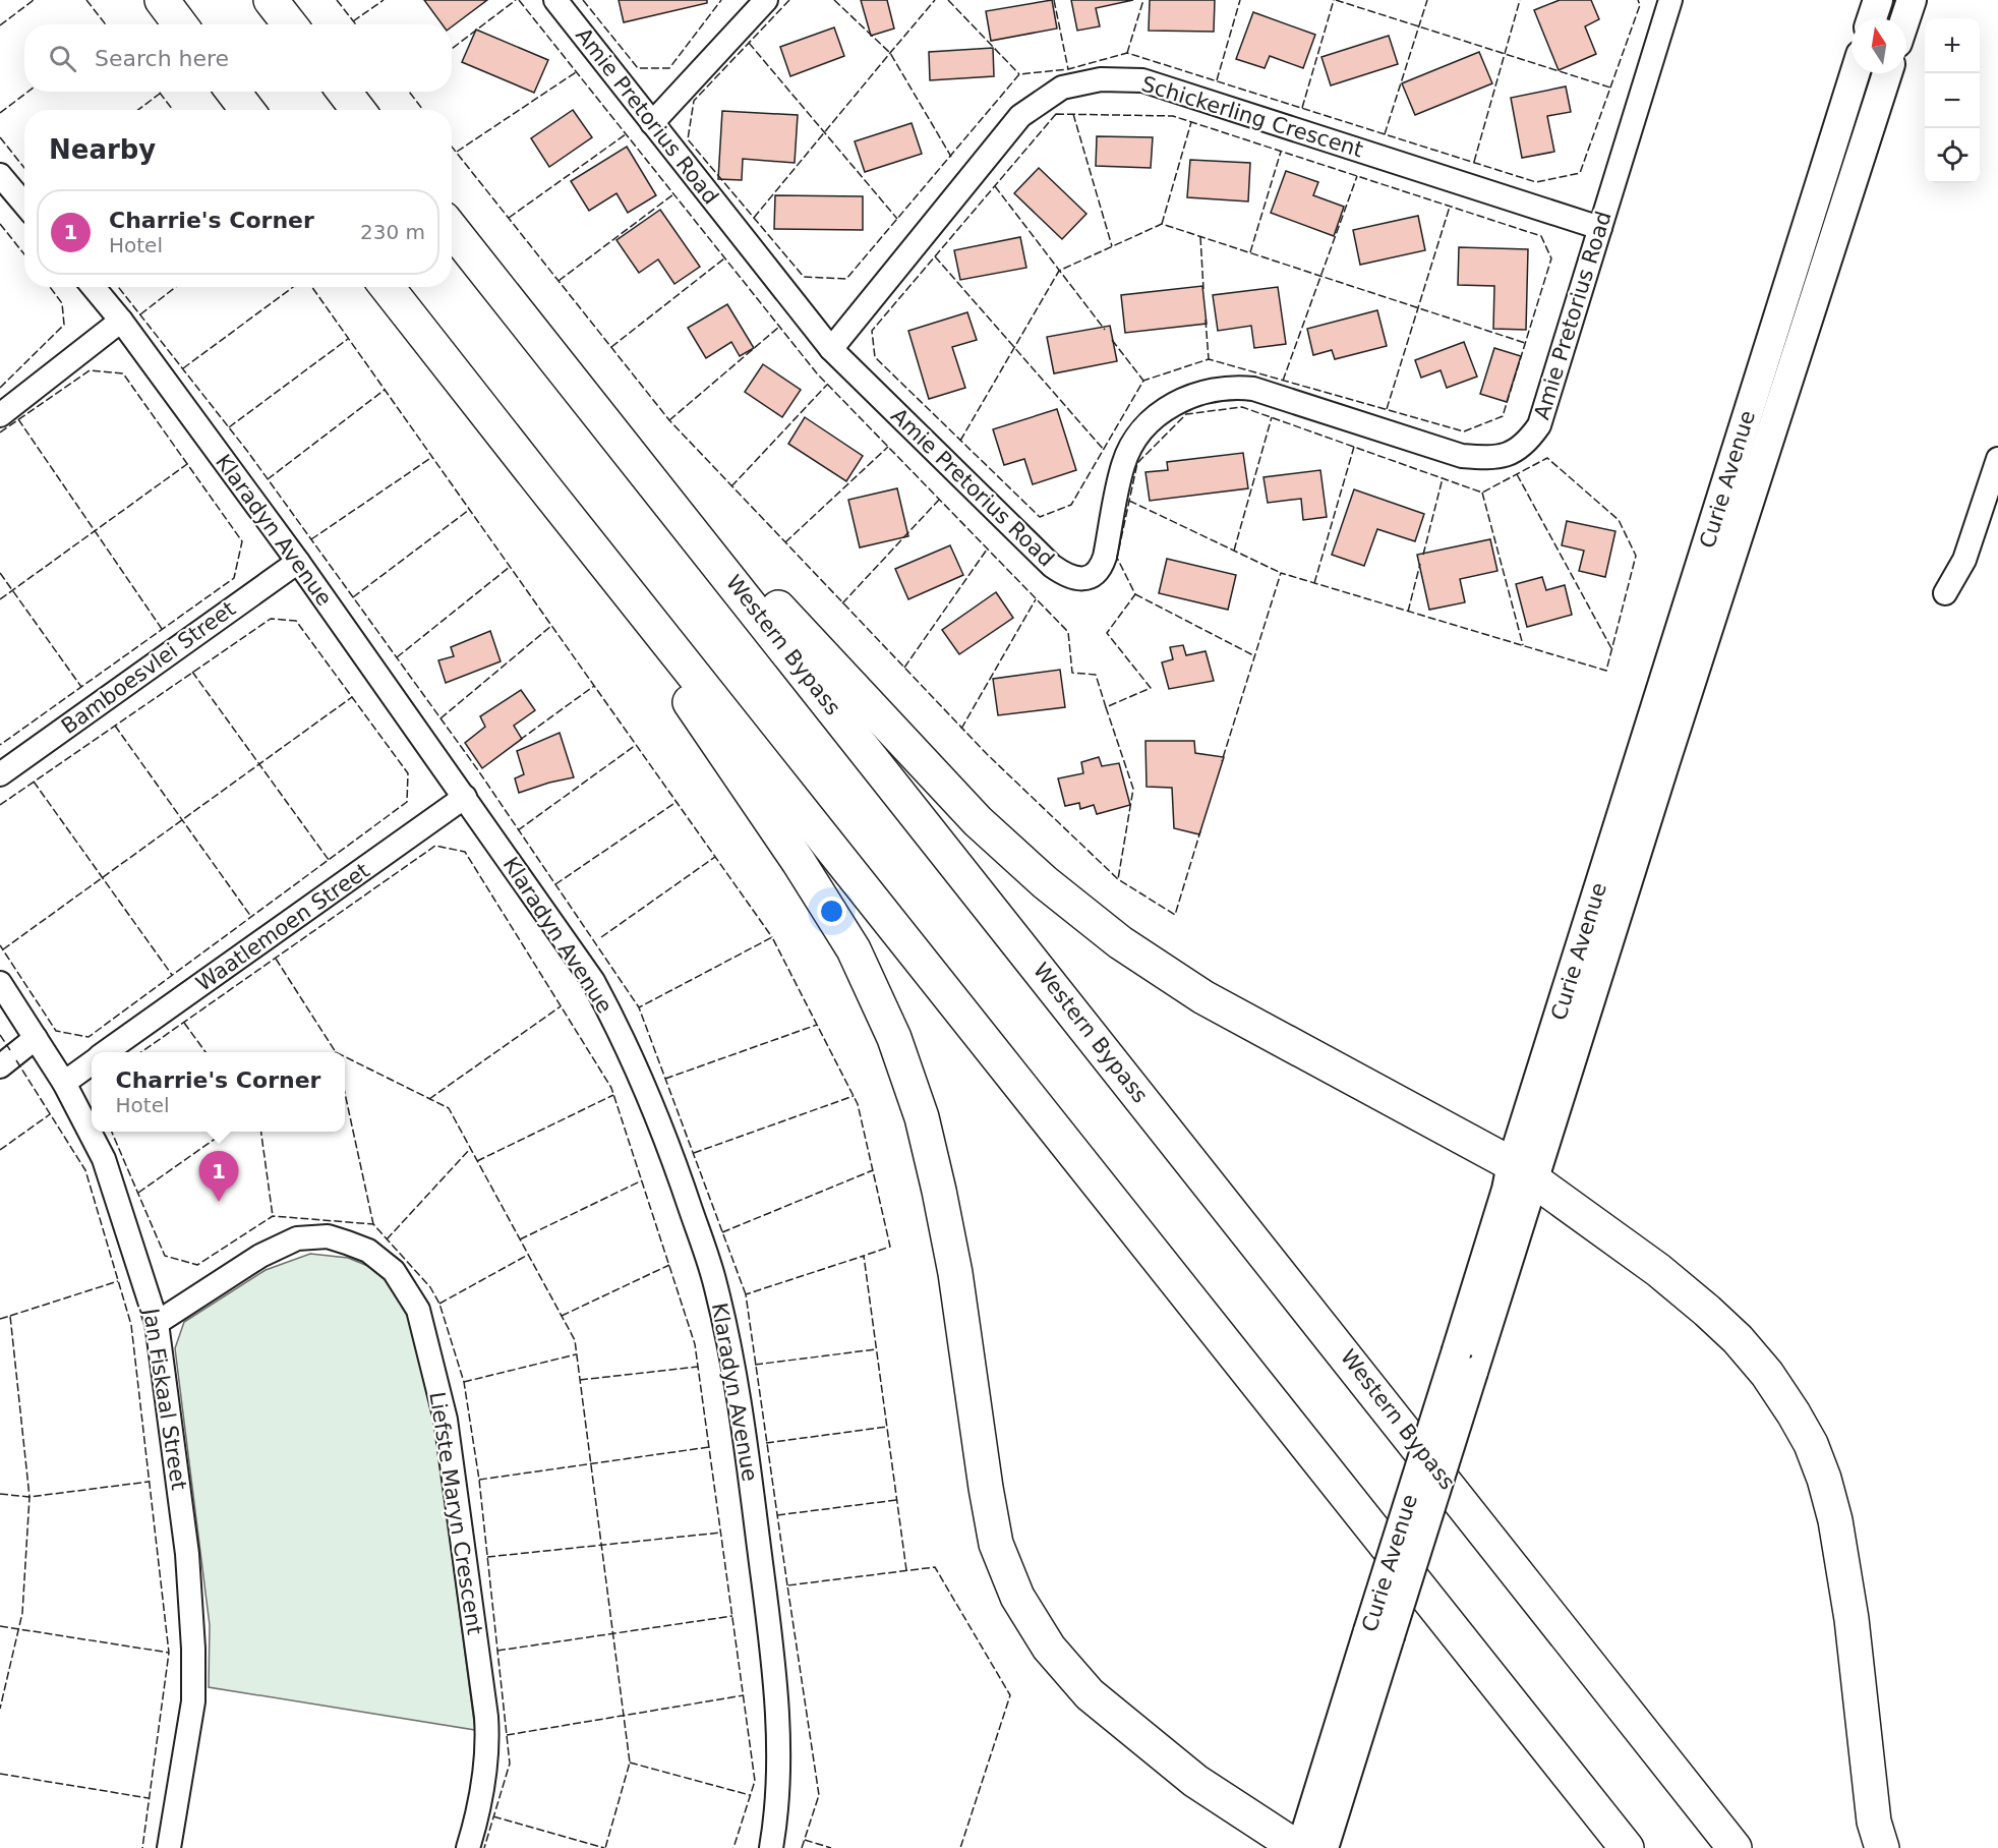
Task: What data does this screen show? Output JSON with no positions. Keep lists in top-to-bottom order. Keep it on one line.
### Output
{"streets":{"highway":["Western Bypass"],"main road":["Curie Avenue"],"street":["Amie Pretorius Road","Schickerling Crescent","Klaradyn Avenue","Bamboesvlei Street","Waatlemoen Street","Jan Fiskaal Street","Liefste Maryn Crescent"]},"crossings":[["Amie Pretorius Road","Schickerling Crescent"],["Klaradyn Avenue","Bamboesvlei Street"],["Klaradyn Avenue","Waatlemoen Street"],["Waatlemoen Street","Jan Fiskaal Street"],["Jan Fiskaal Street","Liefste Maryn Crescent"]],"north":"top","page":{"map_buttons":["+","−"],"search":"Search here","heading":"Nearby","list":[{"mark":"1","name":"Charrie's Corner","note":"Hotel","value":"230 m"}],"popup":["Charrie's Corner","Hotel"],"pins":"1"}}
